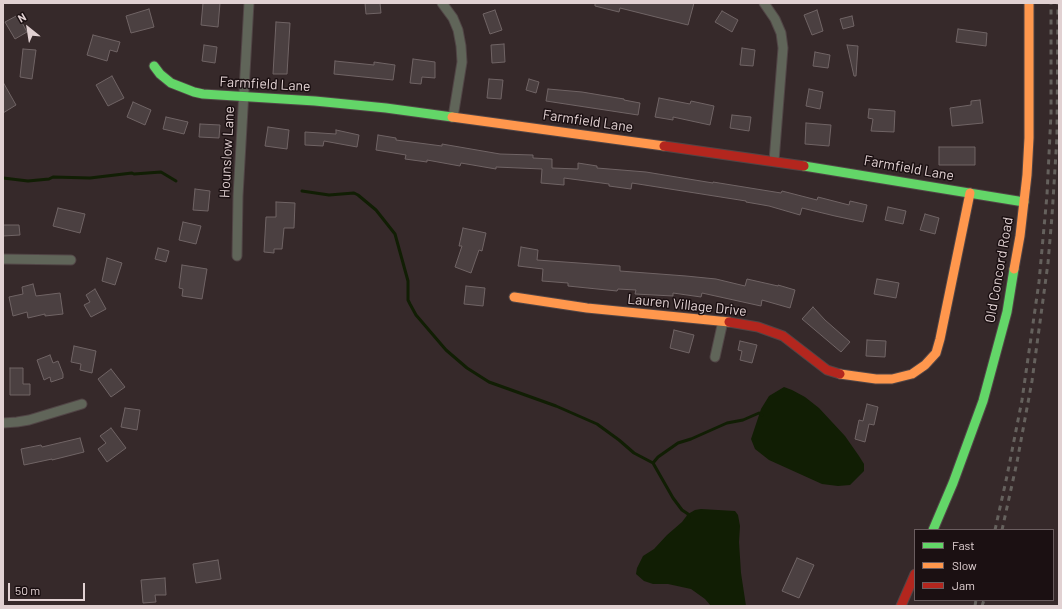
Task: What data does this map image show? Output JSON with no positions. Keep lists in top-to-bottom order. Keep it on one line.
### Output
{"streets":{"street":["Farmfield Lane","Hounslow Lane","Old Concord Road","Lauren Village Drive"]},"crossings":[["Farmfield Lane","Hounslow Lane"],["Farmfield Lane","Old Concord Road"],["Farmfield Lane","Lauren Village Drive"]],"legend":["Fast","Slow","Jam"],"scale_bar":"50 m","north":"top left"}
